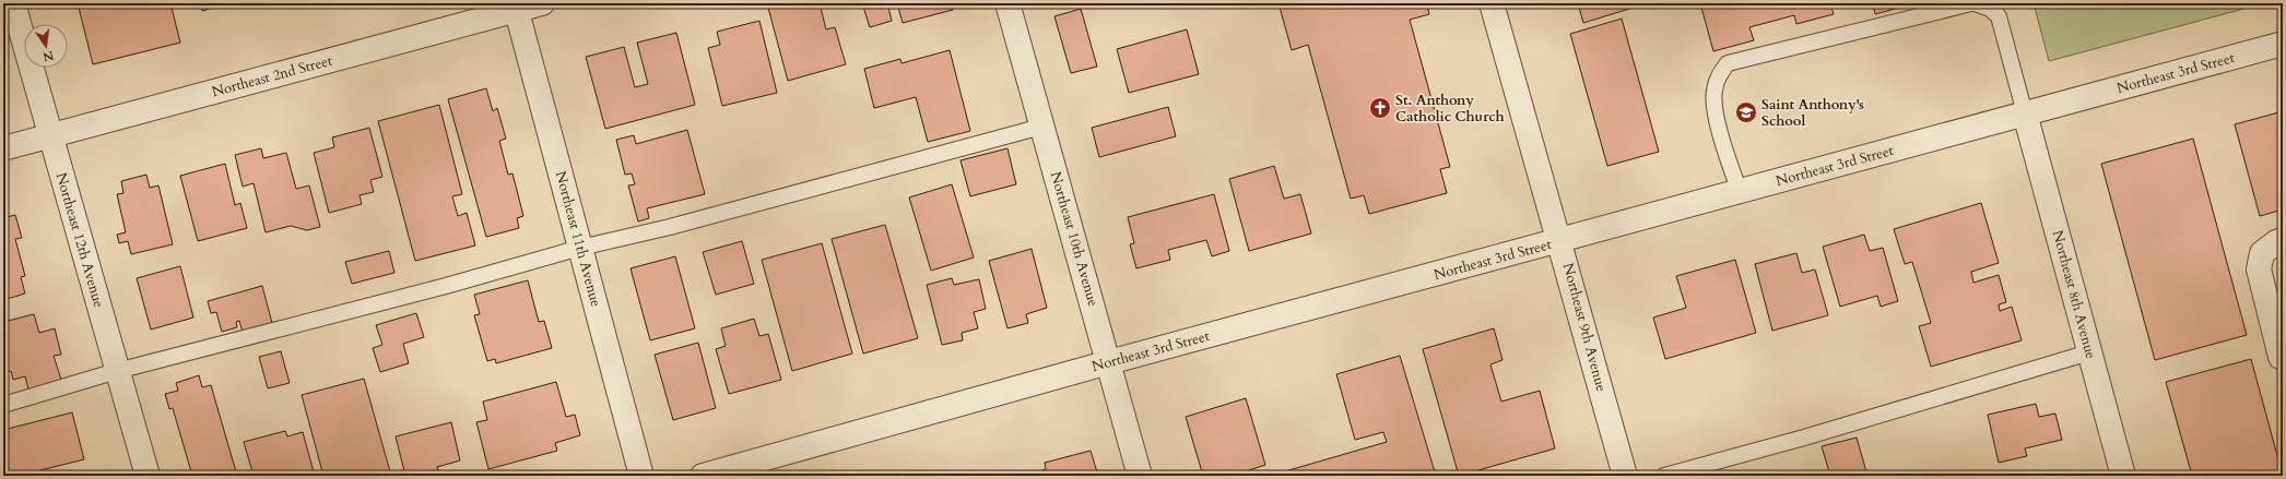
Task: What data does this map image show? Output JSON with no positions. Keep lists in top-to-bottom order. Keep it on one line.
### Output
{"streets":{"street":["Northeast 3rd Street","Northeast 2nd Street","Northeast 11th Avenue","Northeast 10th Avenue","Northeast 12th Avenue","Northeast 8th Avenue","Northeast 9th Avenue"]},"crossings":[["Northeast 3rd Street","Northeast 10th Avenue"],["Northeast 3rd Street","Northeast 8th Avenue"],["Northeast 3rd Street","Northeast 9th Avenue"],["Northeast 2nd Street","Northeast 11th Avenue"],["Northeast 2nd Street","Northeast 12th Avenue"]],"places":{"church":["St. Anthony Catholic Church"],"school or university":["Saint Anthony's School"]},"north":"bottom"}
